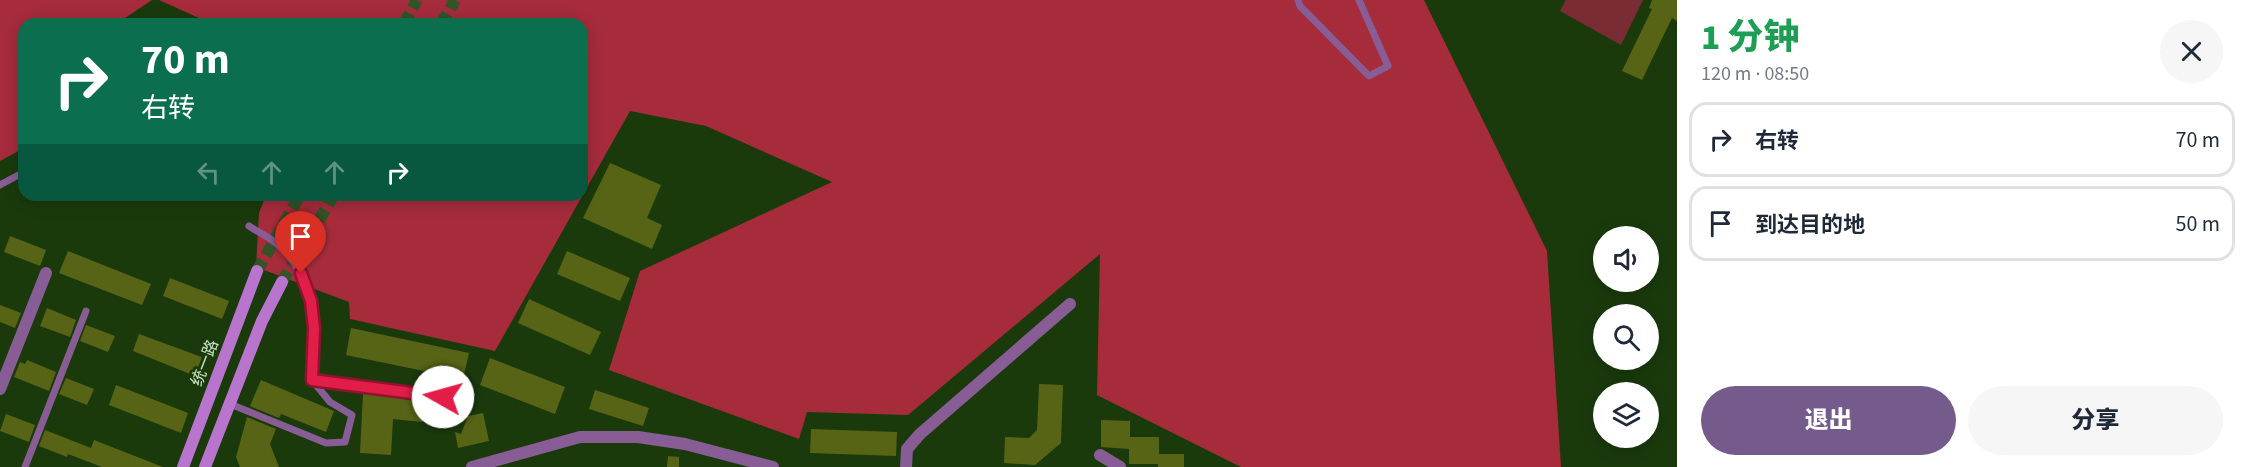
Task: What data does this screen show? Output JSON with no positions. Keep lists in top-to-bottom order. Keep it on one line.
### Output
{"streets":{"main road":["统一路"]},"page":{"heading":["1 分钟","120 m · 08:50"],"turn":["70 m","右转"],"list":[{"name":"右转","value":"70 m"},{"name":"到达目的地","value":"50 m"}],"buttons":["退出","分享"]}}
